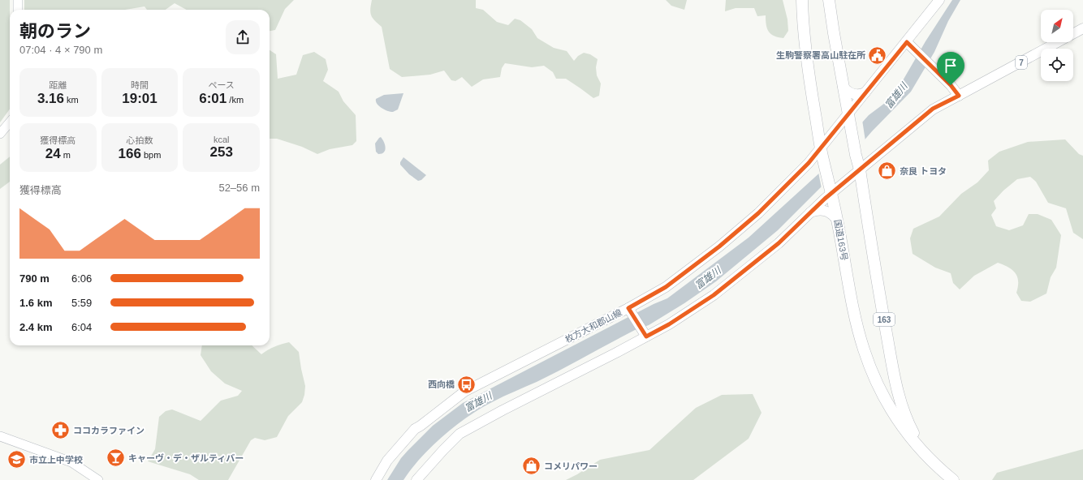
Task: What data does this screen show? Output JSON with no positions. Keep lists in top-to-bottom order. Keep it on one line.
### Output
{"streets":{"highway":["国道163号","163"],"main road":["7","枚方大和郡山線"]},"crossings":[["7","国道163号"],["国道163号","枚方大和郡山線"]],"water":["富雄川"],"places":{"public building":["生駒警察署高山駐在所"],"shop":["奈良 トヨタ","コメリパワー"],"bus stop":["西向橋"],"pharmacy":["ココカラファイン"],"bar":["キャーヴ・デ・ザルティバー"],"school or university":["市立上中学校"]},"north":"top right","page":{"heading":["朝のラン","07:04 · 4 × 790 m"],"stats":[["距離","3.16 km"],["時間","19:01"],["ペース","6:01 /km"],["獲得標高","24 m"],["心拍数","166 bpm"],["kcal","253"]],"chart":["獲得標高","52–56 m"],"list":[{"name":"790 m","note":"6:06"},{"name":"1.6 km","note":"5:59"},{"name":"2.4 km","note":"6:04"}]}}
